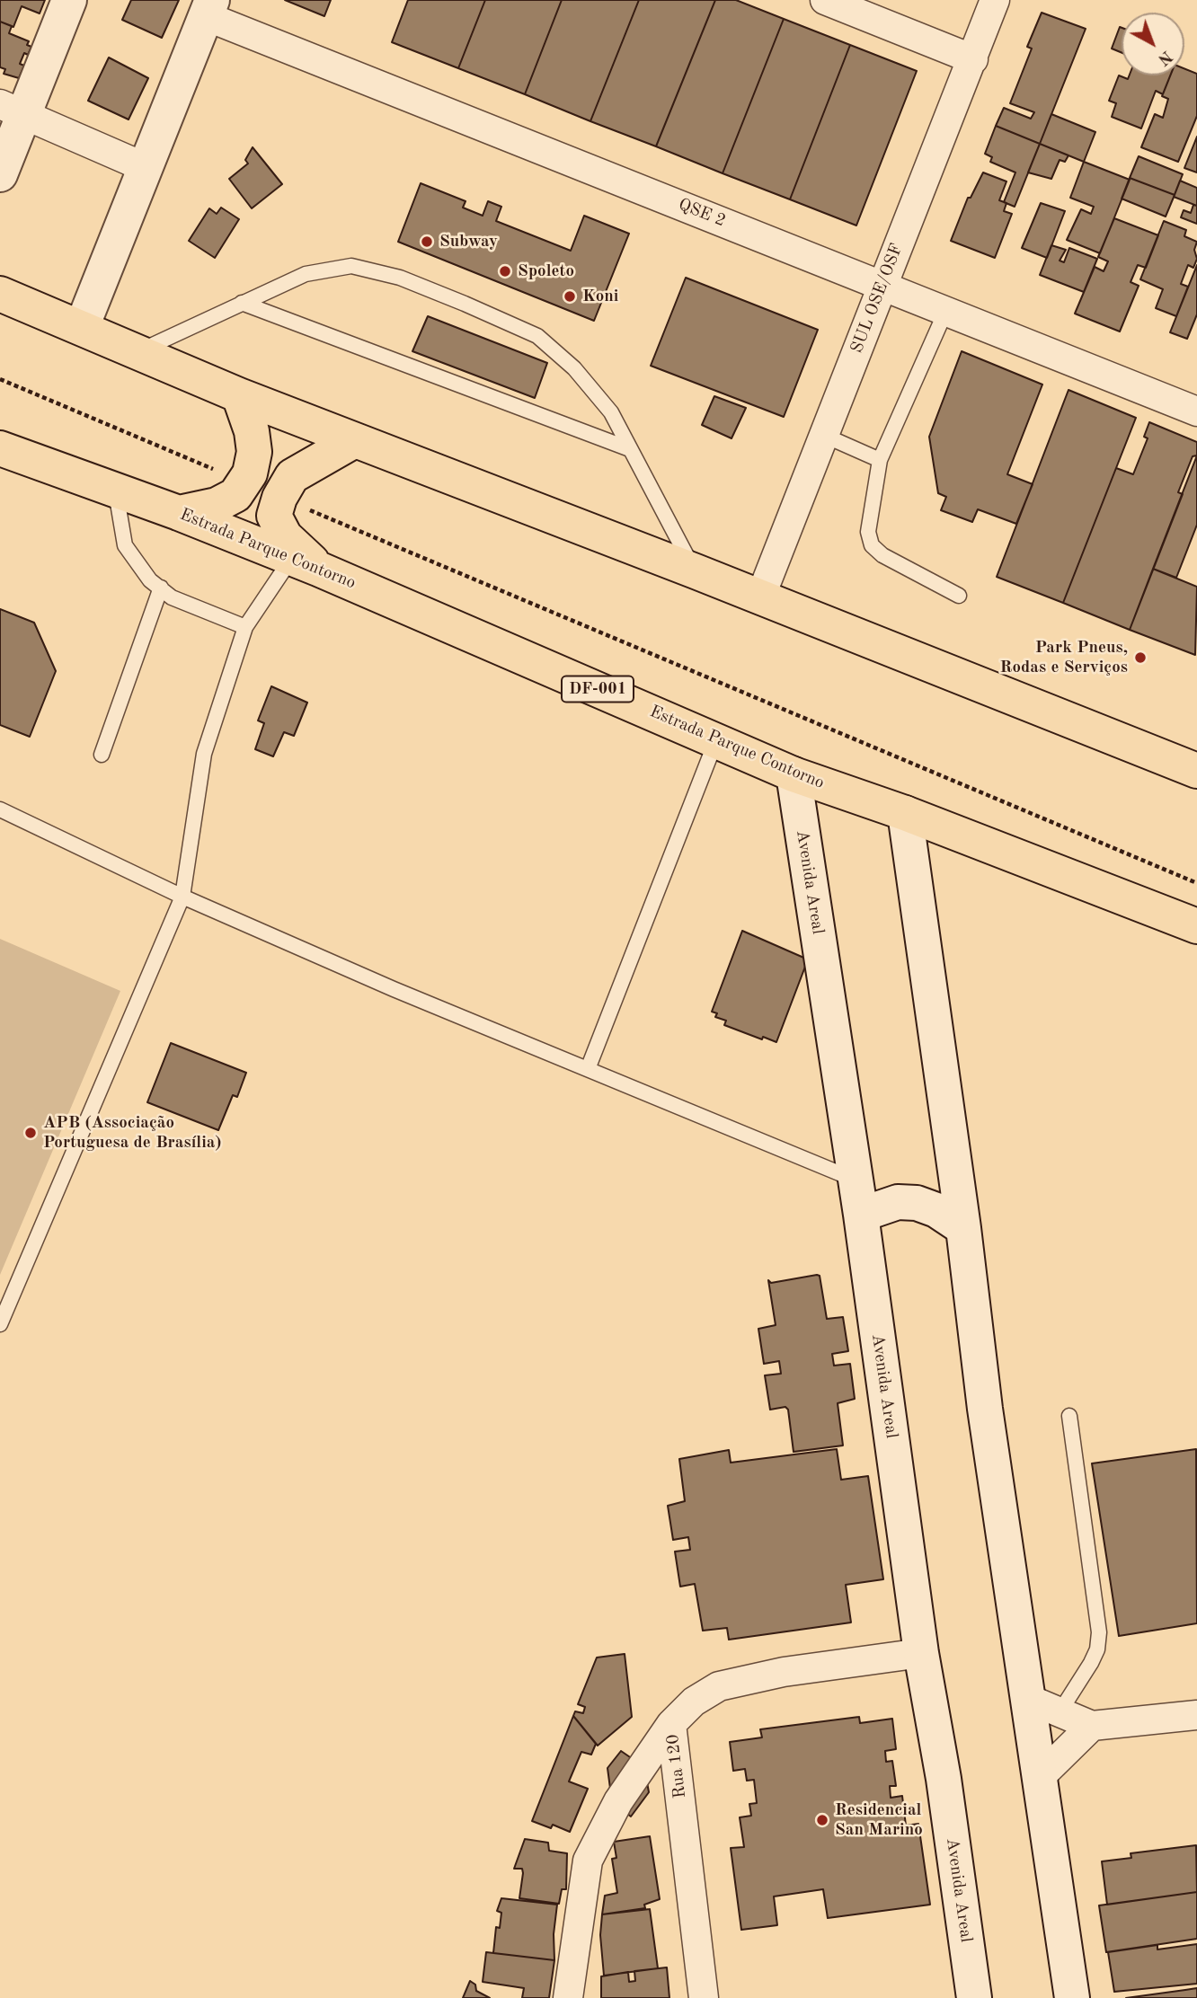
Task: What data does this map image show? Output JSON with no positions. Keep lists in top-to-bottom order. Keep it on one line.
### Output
{"streets":{"highway":["Estrada Parque Contorno","DF-001"],"main road":["Avenida Areal"],"street":["QSE 2","SUL OSE/OSF","Rua 120"]},"crossings":[["QSE 2","SUL OSE/OSF"],["Estrada Parque Contorno","Avenida Areal"],["Avenida Areal","Rua 120"]],"places":["Subway","Spoleto","Koni","Park Pneus, Rodas e Serviços","APB (Associação Portuguesa de Brasília)","Residencial San Marino"],"north":"bottom right"}
